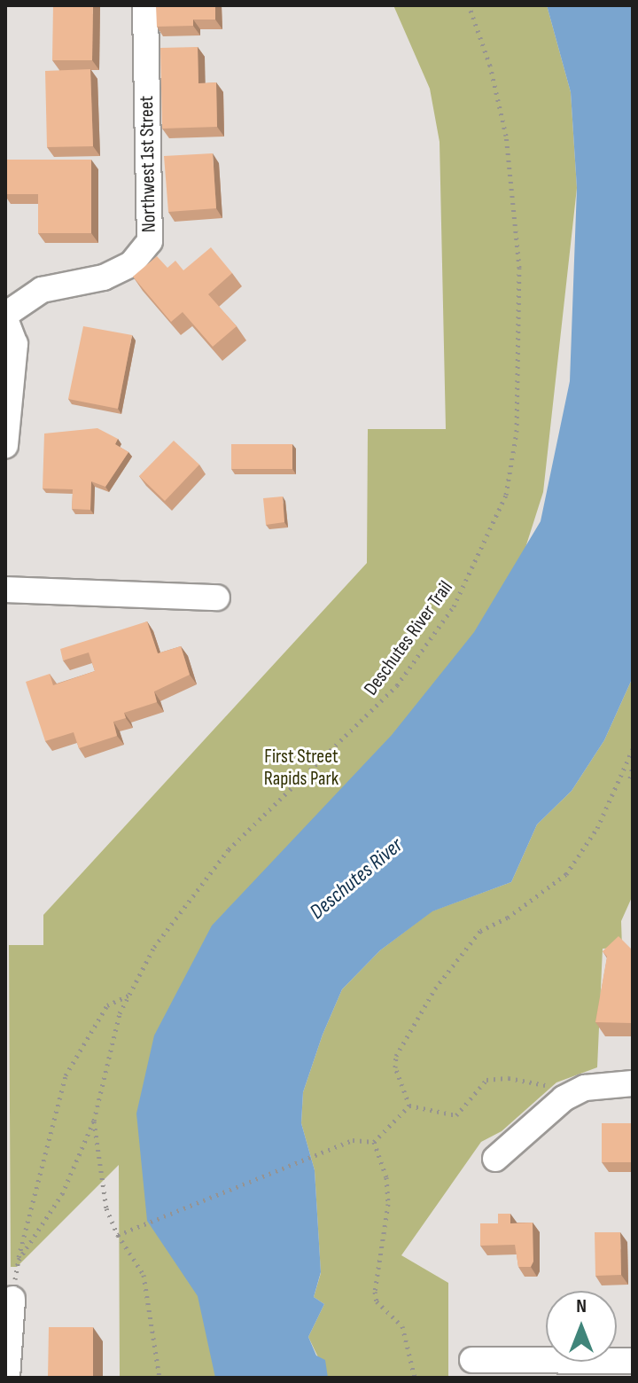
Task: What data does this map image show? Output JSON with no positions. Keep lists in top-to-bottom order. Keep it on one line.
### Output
{"streets":{"street":["Northwest 1st Street"],"path":["Deschutes River Trail"]},"water":["Deschutes River"],"parks":["First Street Rapids Park"],"north":"top"}
